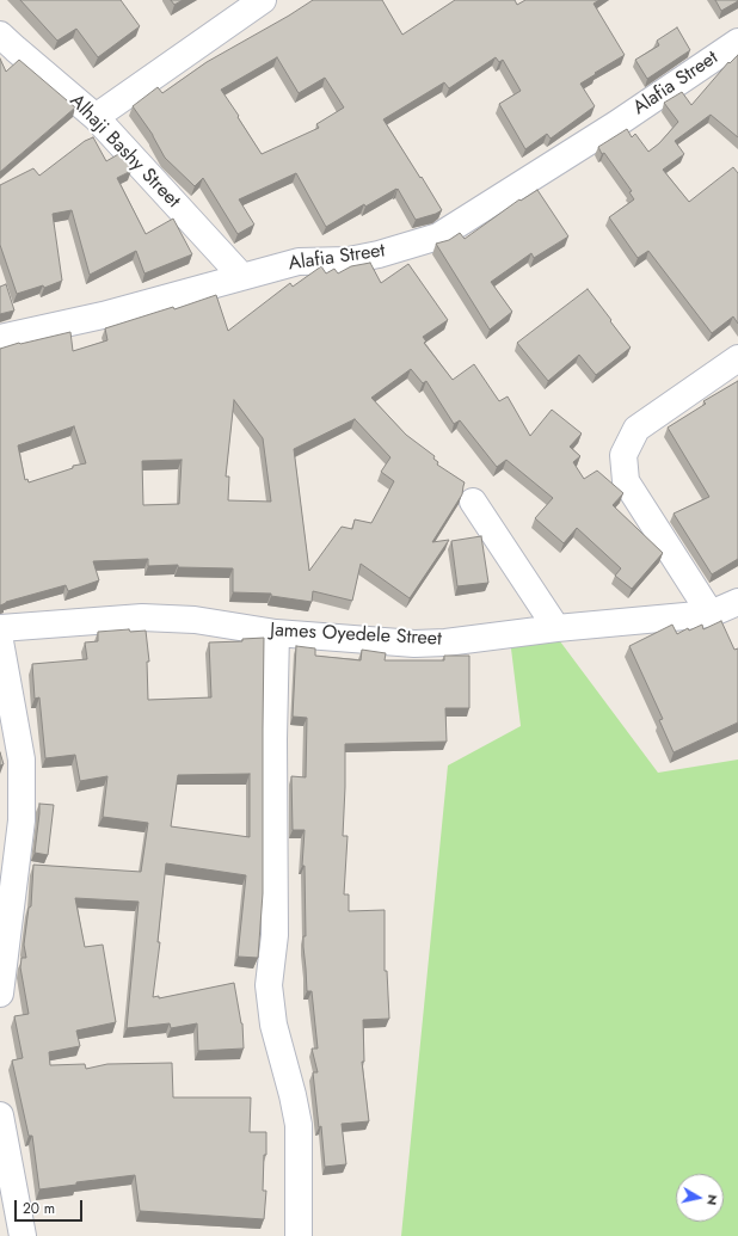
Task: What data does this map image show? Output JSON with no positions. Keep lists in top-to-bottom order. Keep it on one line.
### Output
{"streets":{"street":["Alafia Street","Alhaji Bashy Street","James Oyedele Street"]},"crossings":[["Alafia Street","Alhaji Bashy Street"]],"scale_bar":"20 m","north":"right"}
